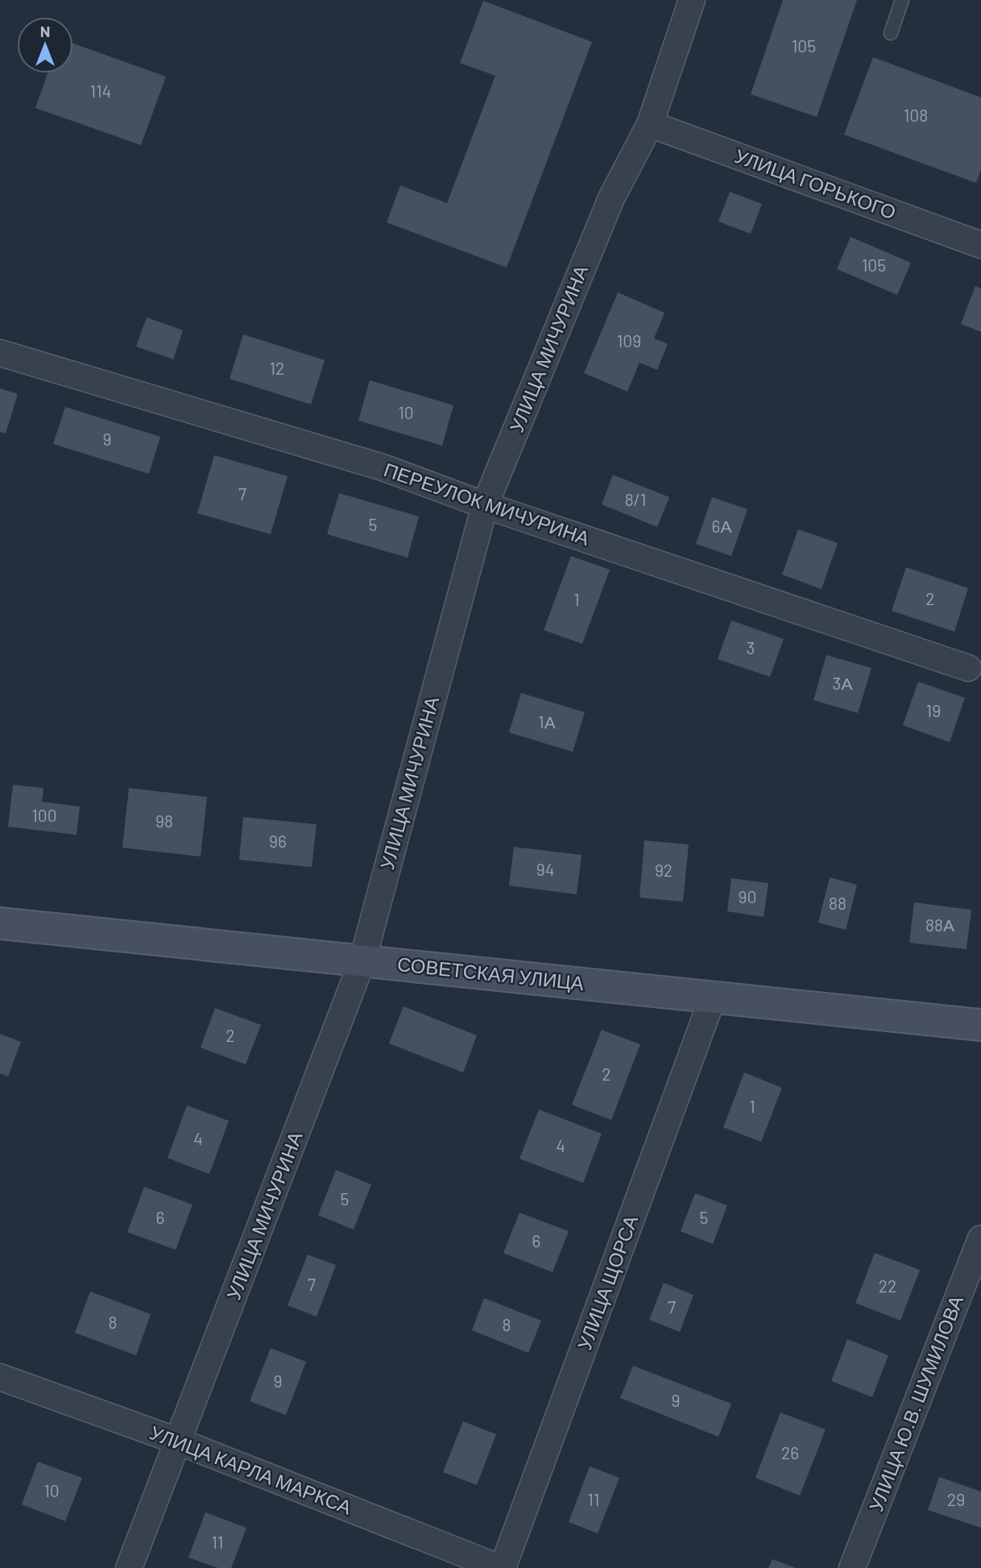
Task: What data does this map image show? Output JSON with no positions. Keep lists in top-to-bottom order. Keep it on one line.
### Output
{"streets":{"street":["УЛИЦА ГОРЬКОГО","УЛИЦА МИЧУРИНА","ПЕРЕУЛОК МИЧУРИНА","СОВЕТСКАЯ УЛИЦА","УЛИЦА ЩОРСА","УЛИЦА Ю.В. ШУМИЛОВА","УЛИЦА КАРЛА МАРКСА"]},"crossings":[["УЛИЦА ГОРЬКОГО","УЛИЦА МИЧУРИНА"],["УЛИЦА МИЧУРИНА","ПЕРЕУЛОК МИЧУРИНА"],["УЛИЦА МИЧУРИНА","СОВЕТСКАЯ УЛИЦА"],["УЛИЦА МИЧУРИНА","УЛИЦА КАРЛА МАРКСА"],["СОВЕТСКАЯ УЛИЦА","УЛИЦА ЩОРСА"],["УЛИЦА ЩОРСА","УЛИЦА КАРЛА МАРКСА"]],"house_numbers":["105","114","108","105","109","12","10","9","7","8/1","5","6А","2","1","3","3А","19","1А","100","98","96","94","92","90","88","88А","2","2","1","4","4","5","6","5","6","7","22","7","8","8","9","9","26","10","11","29","11"],"north":"top"}
